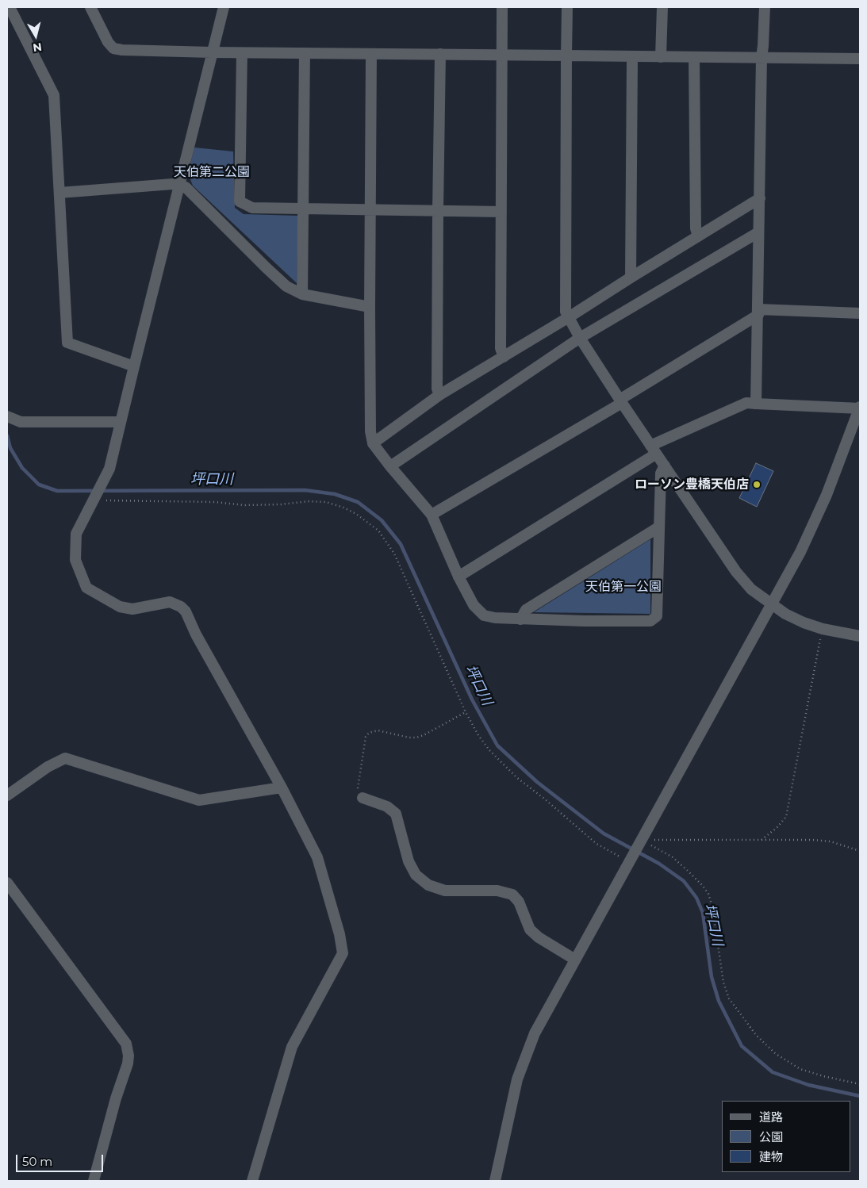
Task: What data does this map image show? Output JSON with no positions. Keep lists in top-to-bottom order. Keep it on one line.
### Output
{"water":["坪口川"],"parks":["天伯第二公園","天伯第一公園"],"places":["ローソン豊橋天伯店"],"legend":["道路","公園","建物"],"scale_bar":"50 m","north":"bottom"}
